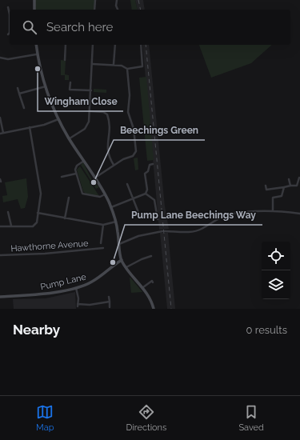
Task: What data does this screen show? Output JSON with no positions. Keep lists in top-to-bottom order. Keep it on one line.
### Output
{"streets":{"street":["Hawthorne Avenue","Pump Lane"]},"places":["Wingham Close","Beechings Green","Pump Lane Beechings Way"],"page":{"search":"Search here","heading":["Nearby","0 results"],"nav":["Map","Directions","Saved"]}}
